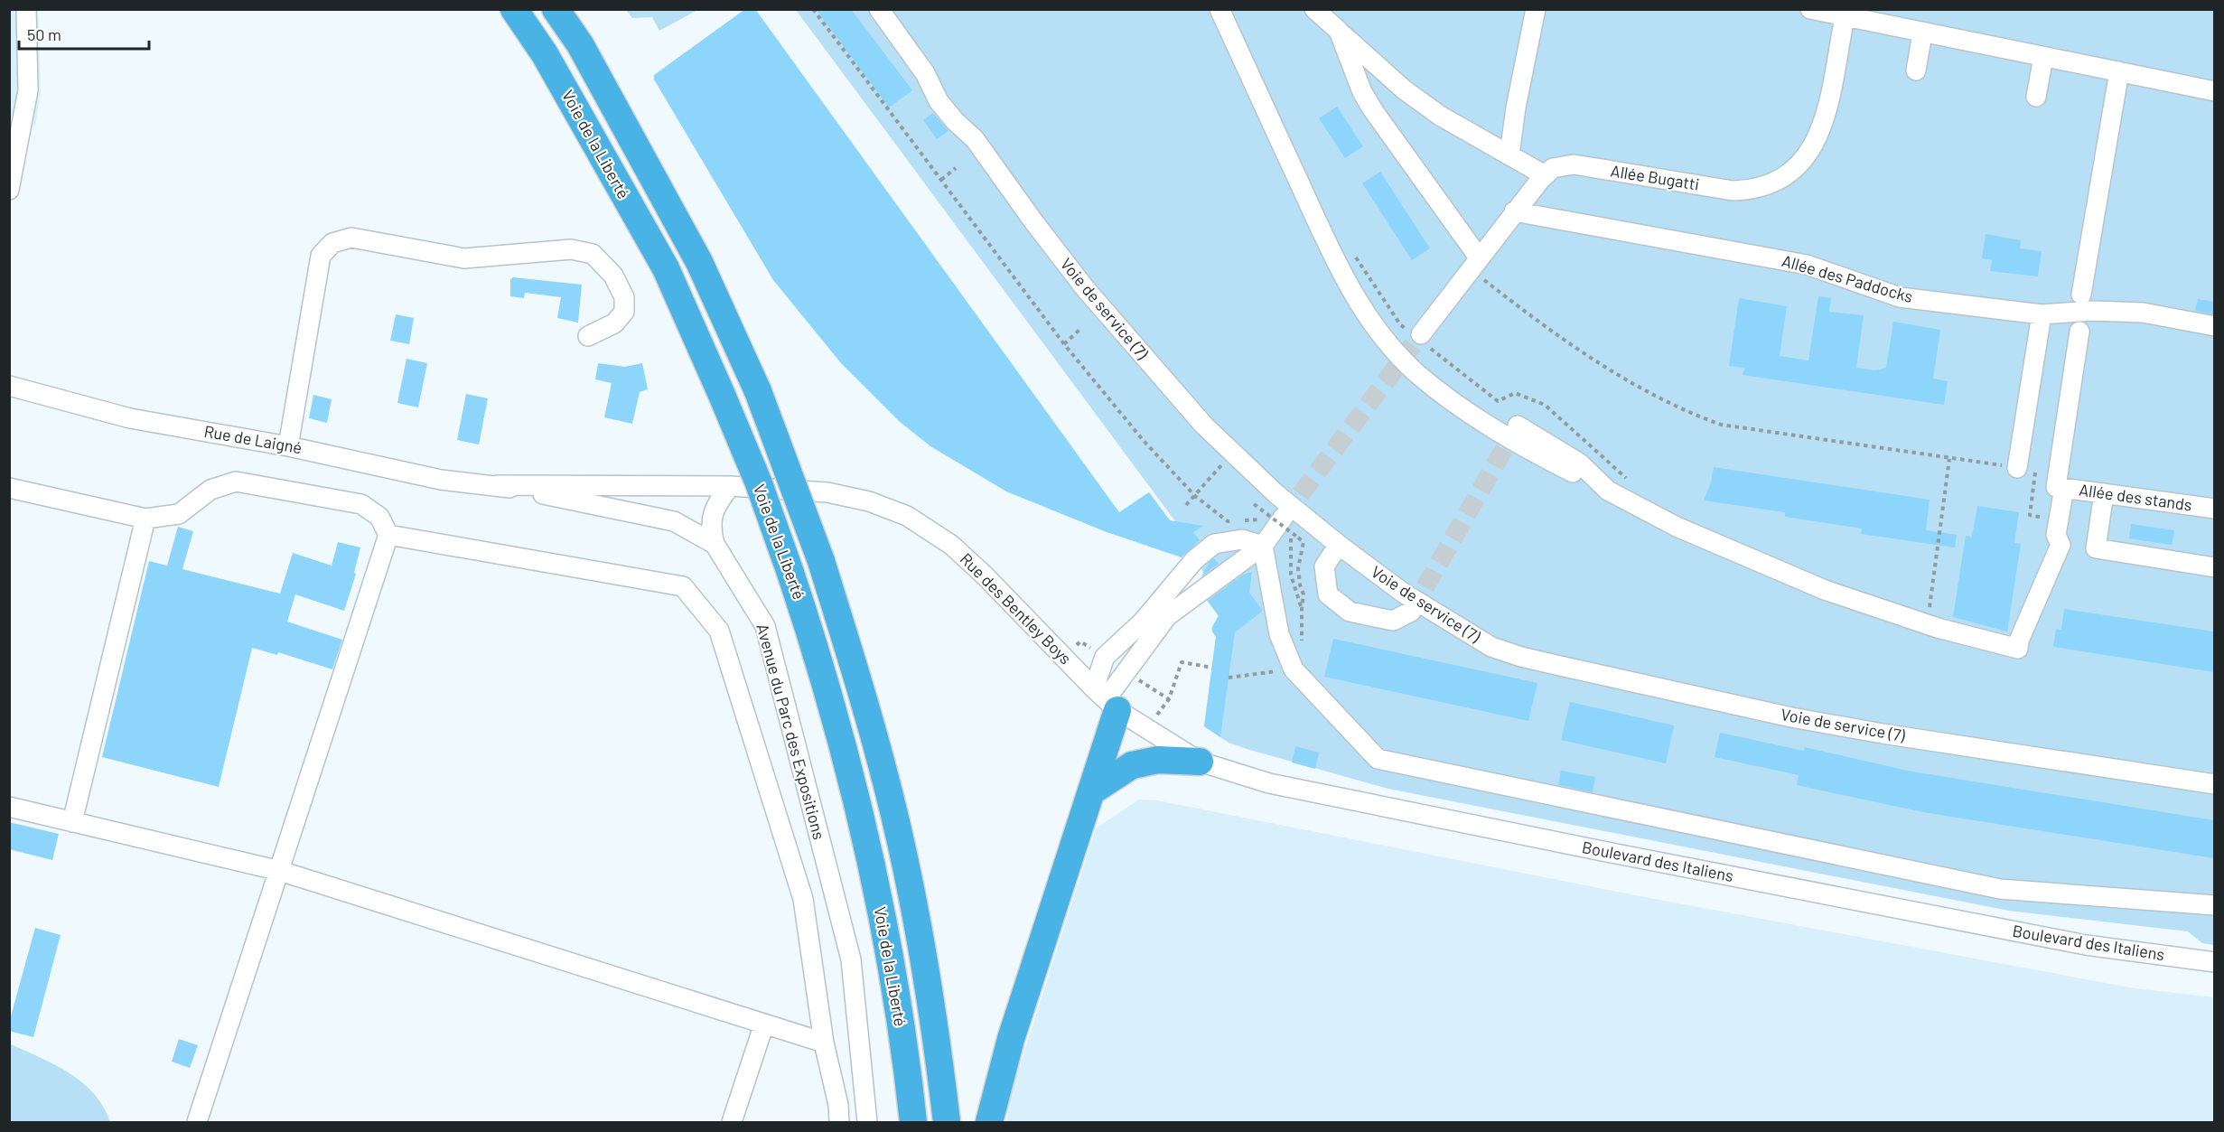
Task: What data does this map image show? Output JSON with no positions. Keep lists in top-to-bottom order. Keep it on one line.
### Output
{"streets":{"highway":["Voie de la Liberté"],"street":["Allée Bugatti","Allée des Paddocks","Voie de service (7)","Rue de Laigné","Allée des stands","Rue des Bentley Boys","Avenue du Parc des Expositions","Boulevard des Italiens"]},"crossings":[["Allée Bugatti","Allée des Paddocks"],["Rue de Laigné","Rue des Bentley Boys"],["Rue de Laigné","Avenue du Parc des Expositions"],["Rue des Bentley Boys","Avenue du Parc des Expositions"],["Rue des Bentley Boys","Boulevard des Italiens"]],"scale_bar":"50 m"}
